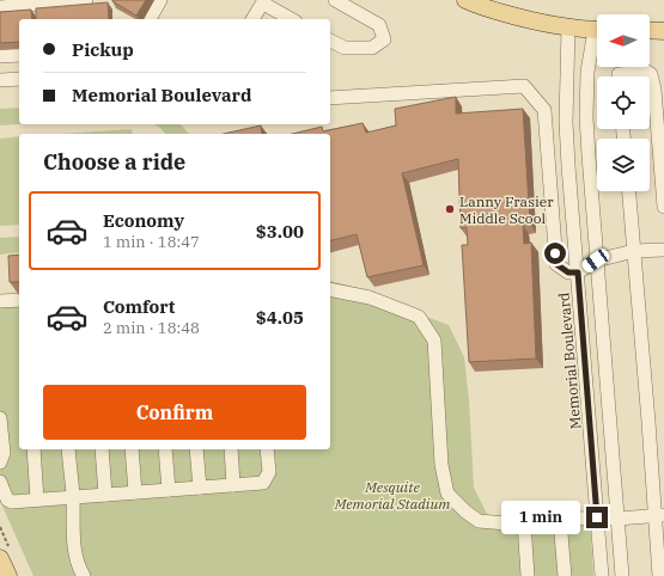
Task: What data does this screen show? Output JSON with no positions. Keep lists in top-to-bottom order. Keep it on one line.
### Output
{"streets":{"street":["Memorial Boulevard"]},"parks":["Mesquite Memorial Stadium"],"places":["Lanny Frasier Middle Scool"],"north":"left","page":{"banner":["Pickup","Memorial Boulevard"],"heading":"Choose a ride","list":[{"name":"Economy","note":"1 min · 18:47","value":"$3.00"},{"name":"Comfort","note":"2 min · 18:48","value":"$4.05"}],"buttons":"Confirm","bubble":"1 min"}}
